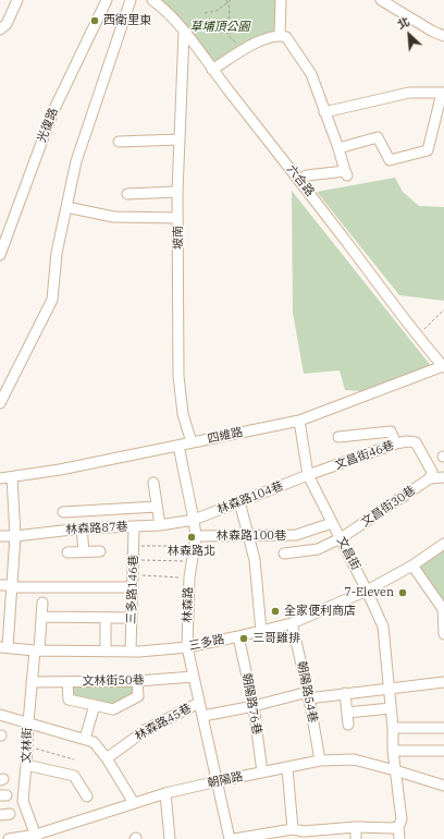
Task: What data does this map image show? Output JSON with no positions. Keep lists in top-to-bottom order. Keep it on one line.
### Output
{"streets":{"street":["光復路","六合路","坡南","四維路","文昌街46巷","林森路104巷","文昌街30巷","林森路87巷","林森路100巷","文昌街","三多路146巷","林森路","三多路","文林街50巷","朝陽路54巷","朝陽路76巷","林森路45巷","文林街","朝陽路"]},"crossings":[["六合路","坡南"],["六合路","四維路"],["坡南","四維路"],["四維路","文昌街"],["四維路","林森路"],["文昌街46巷","林森路104巷"],["文昌街46巷","文昌街30巷"],["文昌街46巷","文昌街"],["林森路104巷","林森路87巷"],["林森路104巷","文昌街"],["林森路104巷","林森路"],["文昌街30巷","文昌街"],["林森路87巷","三多路146巷"],["林森路87巷","林森路"],["林森路100巷","文昌街"],["林森路100巷","林森路"],["文昌街","三多路"],["文昌街","朝陽路"],["三多路146巷","三多路"],["林森路","三多路"],["林森路","文林街50巷"],["林森路","林森路45巷"],["林森路","朝陽路"],["三多路","朝陽路54巷"],["三多路","朝陽路76巷"],["三多路","文林街"],["文林街50巷","文林街"],["朝陽路54巷","朝陽路"],["朝陽路76巷","朝陽路"],["文林街","朝陽路"]],"parks":["草埔頂公園"],"places":["西衛里東","林森路北","7-Eleven","全家便利商店","三哥雞排"],"north":"top left"}
